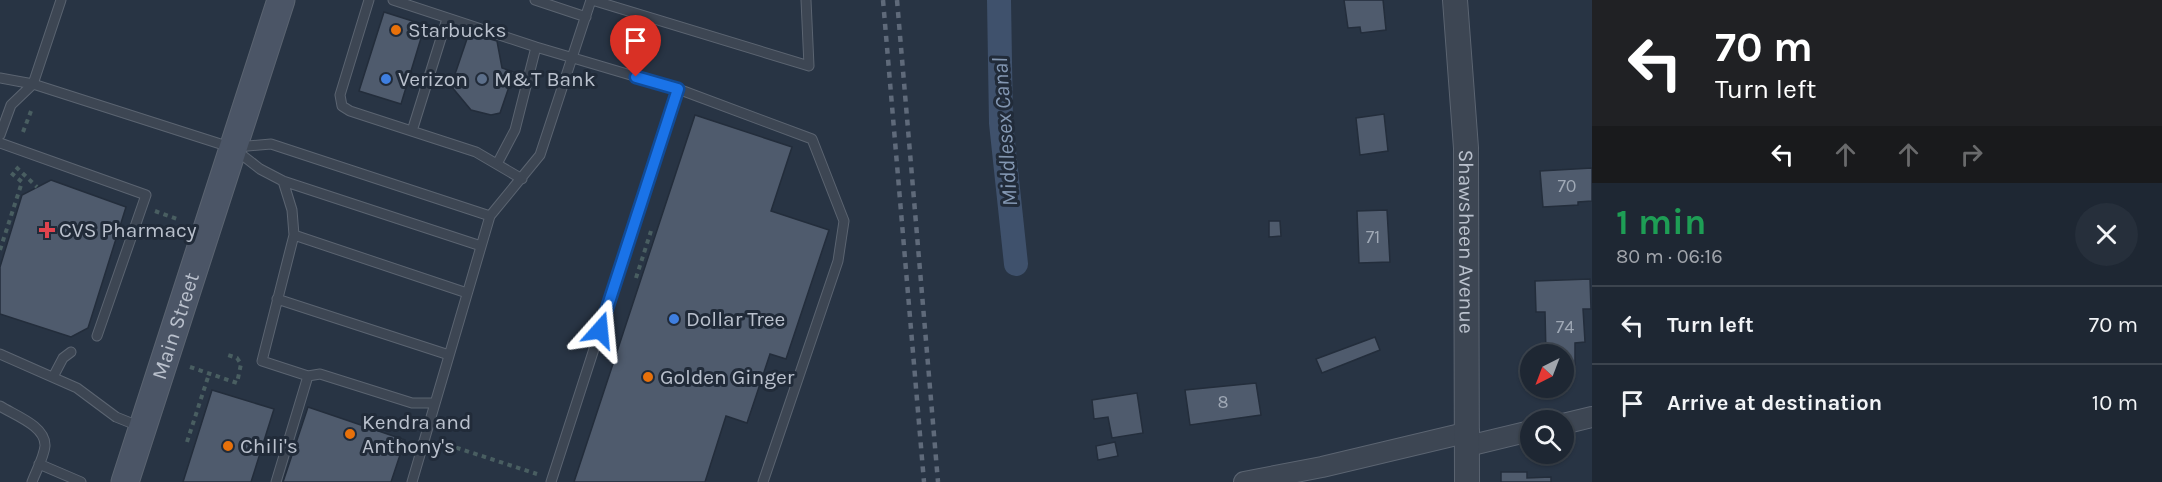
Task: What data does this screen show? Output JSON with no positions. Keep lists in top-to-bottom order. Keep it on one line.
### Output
{"streets":{"main road":["Main Street"],"street":["Shawsheen Avenue"]},"water":["Middlesex Canal"],"places":{"other":["Starbucks","Verizon","M&T Bank","Dollar Tree","Golden Ginger","Kendra and Anthony's","Chili's"],"health":["CVS Pharmacy"]},"house_numbers":["70","71","74","8"],"north":"bottom left","page":{"turn":["70 m","Turn left"],"heading":["1 min","80 m · 06:16"],"list":[{"name":"Turn left","value":"70 m"},{"name":"Arrive at destination","value":"10 m"}]}}
